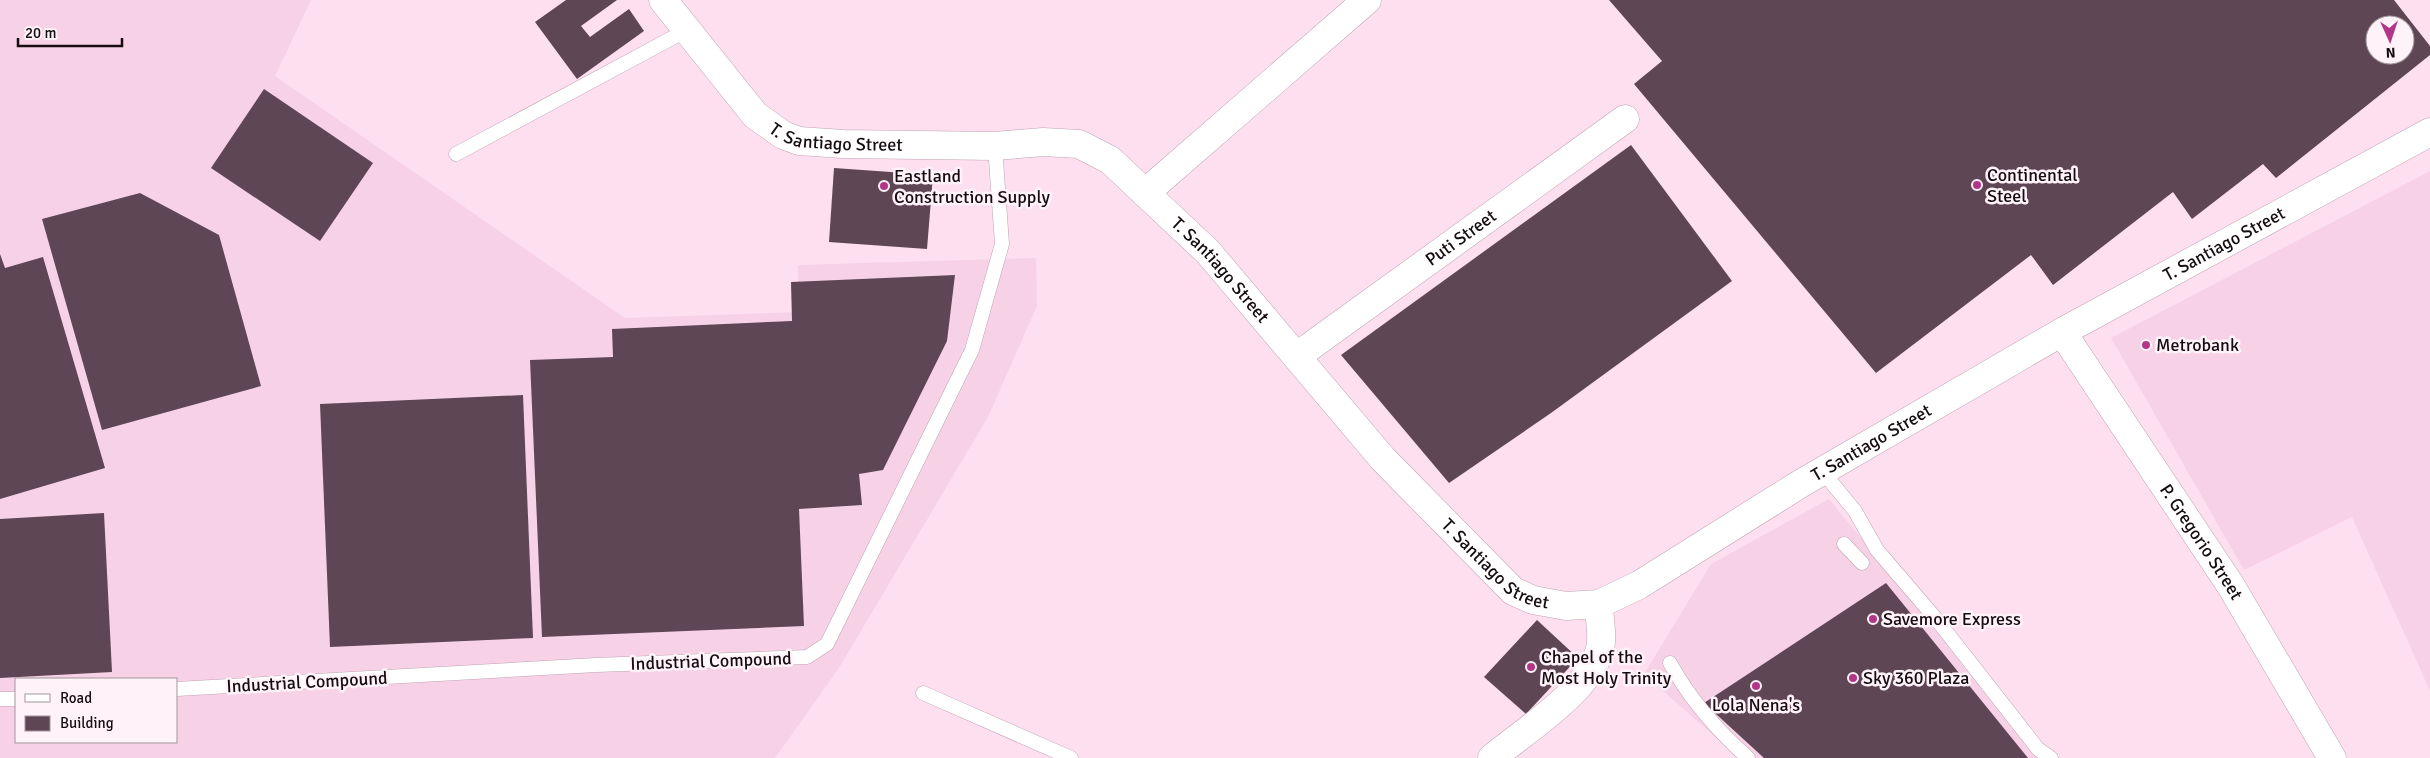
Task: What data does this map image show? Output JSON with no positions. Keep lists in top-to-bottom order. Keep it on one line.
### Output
{"streets":{"main road":["T. Santiago Street","Puti Street","P. Gregorio Street"],"lane":["Industrial Compound"]},"crossings":[["T. Santiago Street","Puti Street"],["T. Santiago Street","P. Gregorio Street"],["T. Santiago Street","Industrial Compound"]],"places":["Continental Steel","Eastland Construction Supply","Metrobank","Savemore Express","Chapel of the Most Holy Trinity","Sky 360 Plaza","Lola Nena's"],"legend":["Road","Building"],"scale_bar":"20 m","north":"bottom"}
